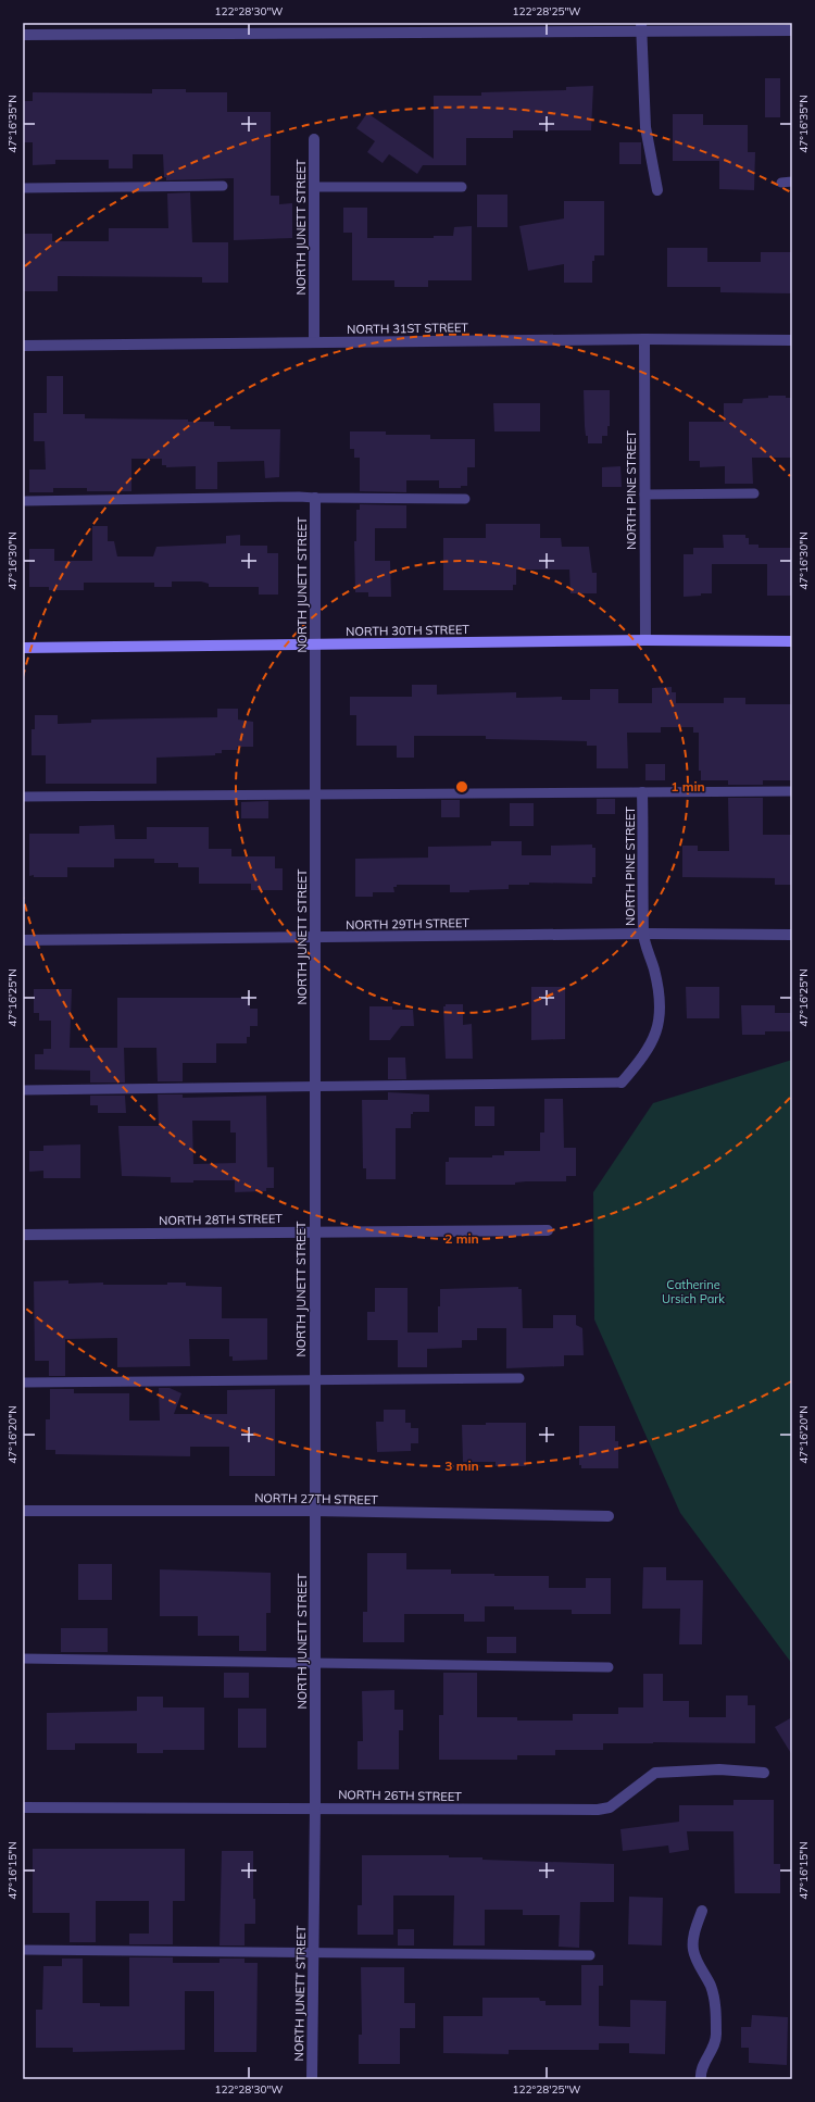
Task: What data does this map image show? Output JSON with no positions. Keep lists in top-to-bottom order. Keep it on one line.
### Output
{"streets":{"main road":["NORTH 30TH STREET"],"street":["NORTH JUNETT STREET","NORTH 31ST STREET","NORTH PINE STREET","NORTH 29TH STREET","NORTH 28TH STREET","NORTH 27TH STREET","NORTH 26TH STREET"]},"crossings":[["NORTH JUNETT STREET","NORTH 31ST STREET"],["NORTH JUNETT STREET","NORTH 30TH STREET"],["NORTH JUNETT STREET","NORTH 29TH STREET"],["NORTH JUNETT STREET","NORTH 28TH STREET"],["NORTH JUNETT STREET","NORTH 27TH STREET"],["NORTH JUNETT STREET","NORTH 26TH STREET"],["NORTH 31ST STREET","NORTH PINE STREET"],["NORTH PINE STREET","NORTH 30TH STREET"],["NORTH PINE STREET","NORTH 29TH STREET"]],"parks":["Catherine Ursich Park"],"coordinates":["122°28'30\"W","122°28'25\"W","47°16'35\"N","47°16'30\"N","47°16'25\"N","47°16'20\"N","47°16'15\"N"],"rings":["1 min","2 min","3 min"]}
